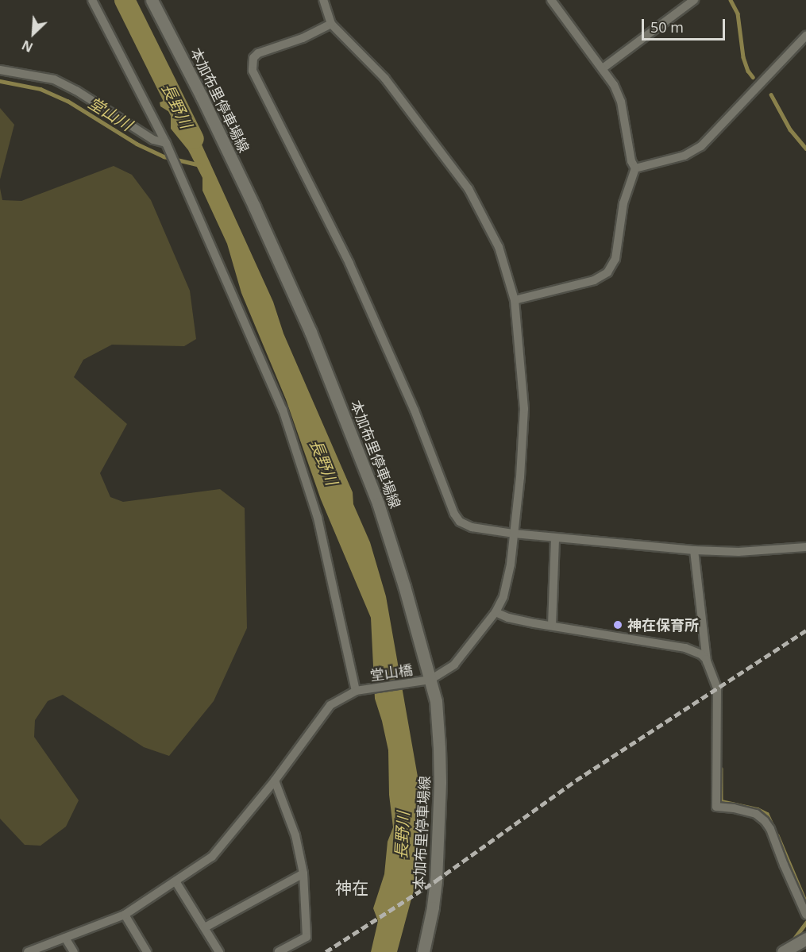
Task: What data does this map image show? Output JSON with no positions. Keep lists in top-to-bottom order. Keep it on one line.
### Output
{"streets":{"main road":["本加布里停車場線"],"street":["堂山橋"]},"crossings":[["本加布里停車場線","堂山橋"]],"districts":["神在"],"water":["長野川","堂山川"],"places":["神在保育所"],"scale_bar":"50 m","north":"bottom left"}
